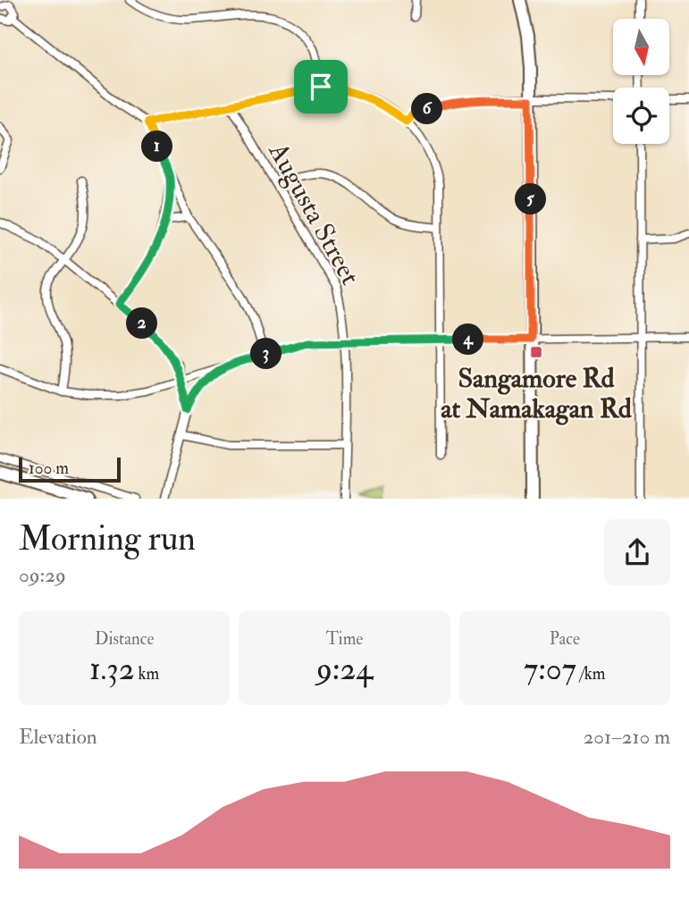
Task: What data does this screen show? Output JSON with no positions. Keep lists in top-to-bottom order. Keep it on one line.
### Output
{"streets":{"street":["Augusta Street"]},"places":{"transit":["Sangamore Rd at Namakagan Rd"]},"scale_bar":"100 m","north":"bottom","page":{"pins":["6","1","5","2","4","3"],"scale":"100 m","heading":["Morning run","09:29"],"stats":[["Distance","1.32 km"],["Time","9:24"],["Pace","7:07 /km"]],"chart":["Elevation","201–210 m"]}}
